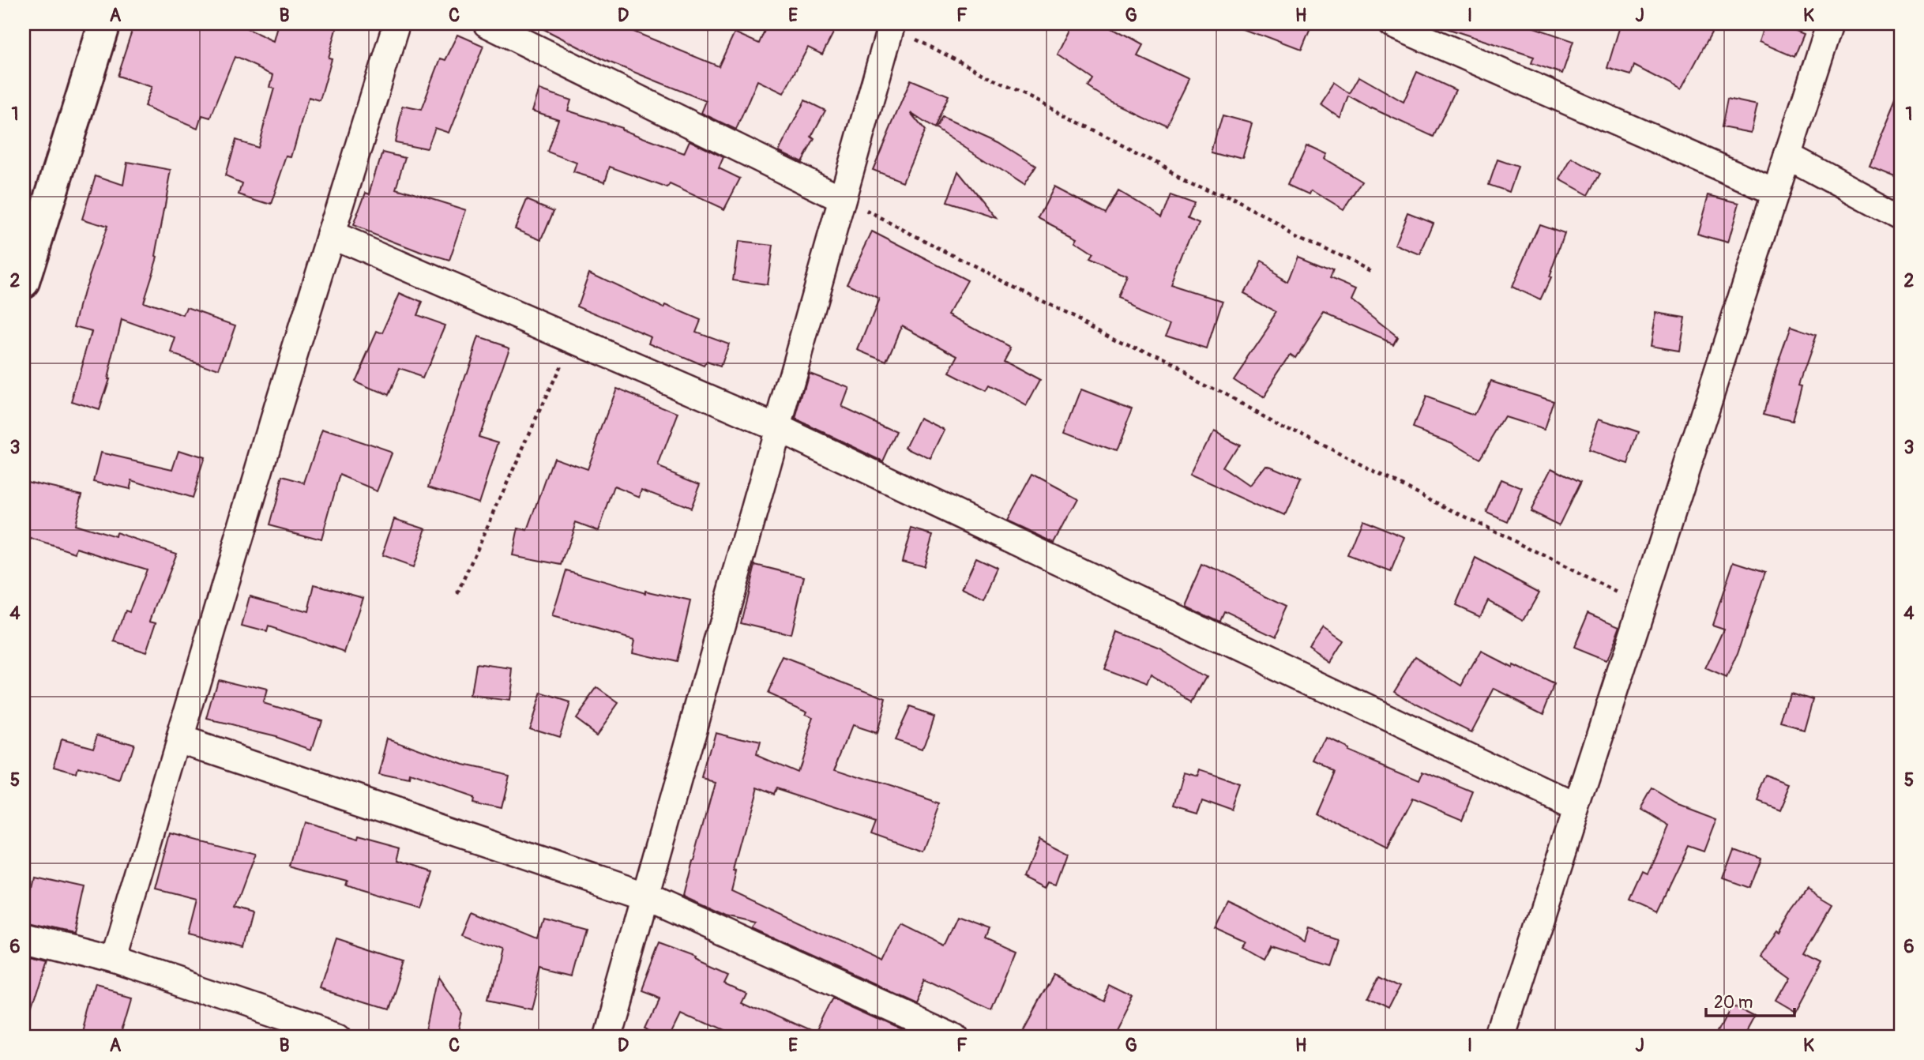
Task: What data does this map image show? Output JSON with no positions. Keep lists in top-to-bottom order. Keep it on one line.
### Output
{"scale_bar":"20 m","grid":{"columns":["A","B","C","D","E","F","G","H","I","J","K"],"rows":["1","2","3","4","5","6"]}}
